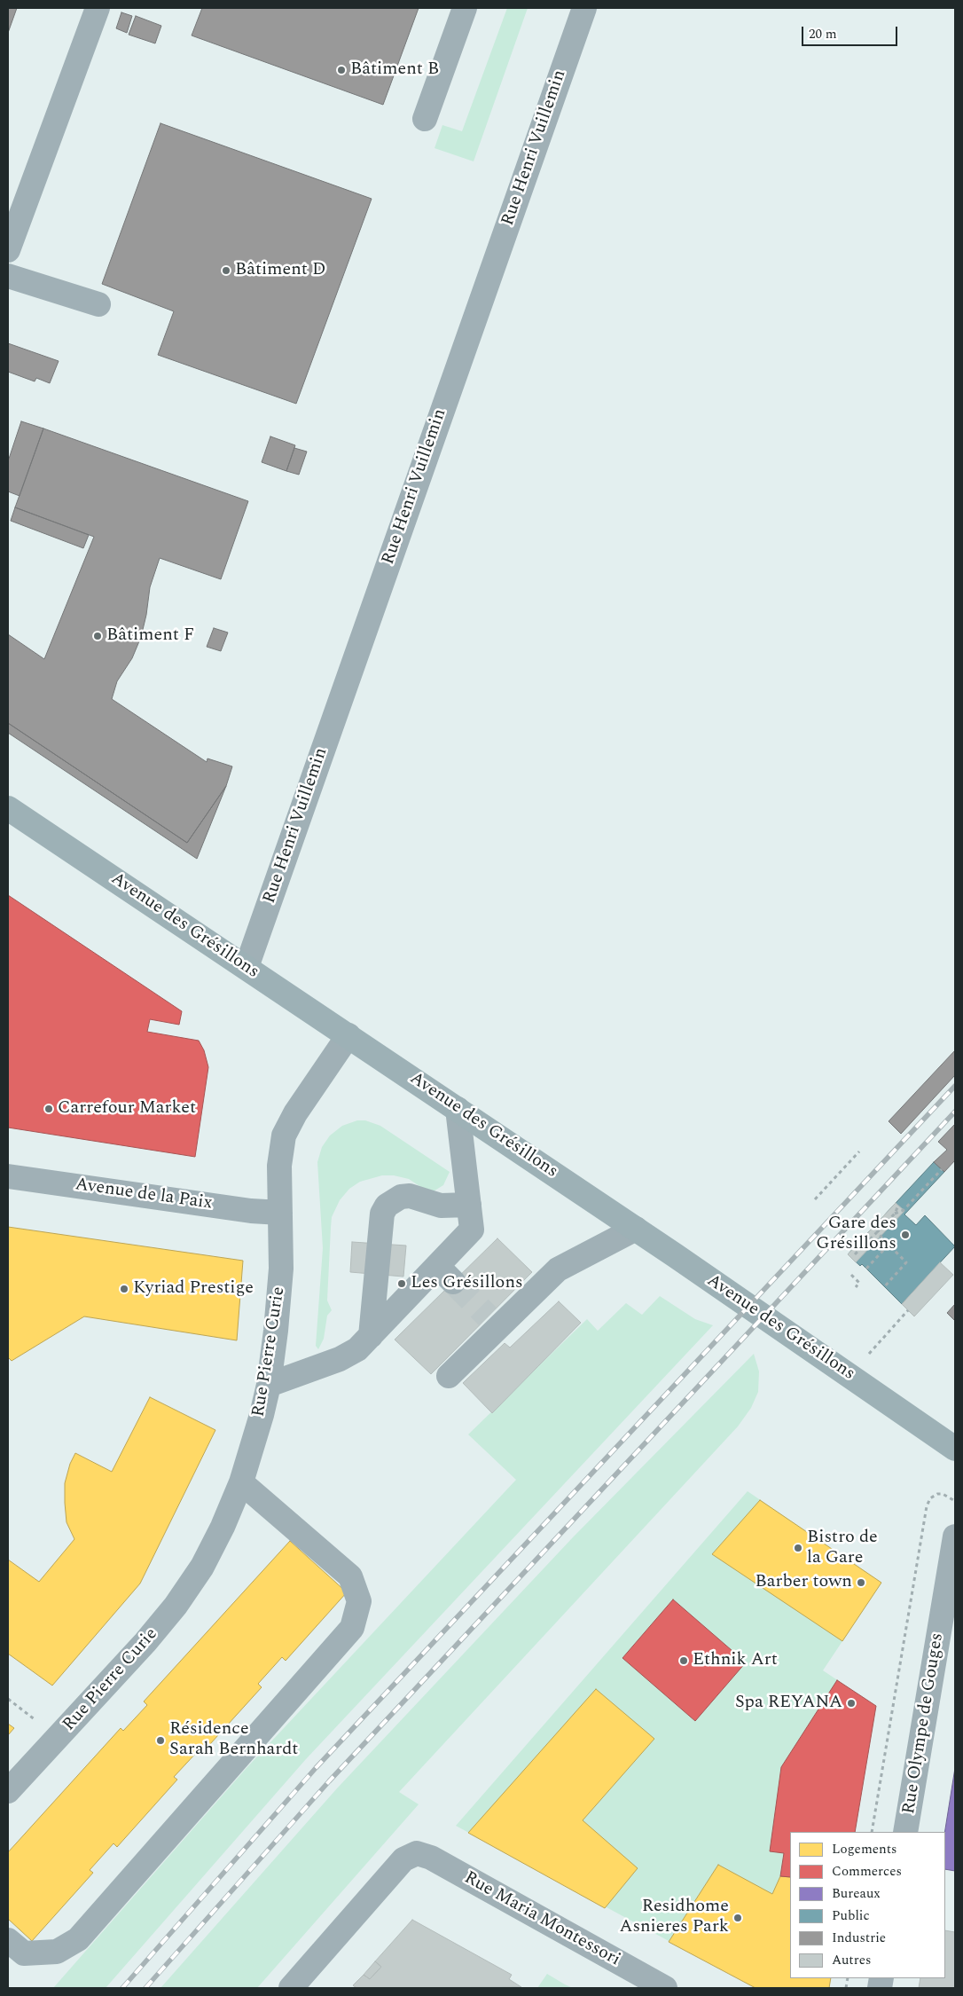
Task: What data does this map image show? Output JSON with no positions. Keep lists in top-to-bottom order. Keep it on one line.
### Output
{"streets":{"main road":["Avenue des Grésillons"],"street":["Rue Henri Vuillemin","Avenue de la Paix","Rue Pierre Curie","Rue Olympe de Gouges","Rue Maria Montessori"]},"crossings":[["Rue Henri Vuillemin","Avenue des Grésillons"],["Avenue des Grésillons","Rue Pierre Curie"],["Avenue de la Paix","Rue Pierre Curie"]],"places":["Bâtiment B","Bâtiment D","Bâtiment F","Carrefour Market","Gare des Grésillons","Les Grésillons","Kyriad Prestige","Bistro de la Gare","Barber town","Ethnik Art","Spa REYANA","Résidence Sarah Bernhardt","Residhome Asnieres Park"],"legend":["Logements","Commerces","Bureaux","Public","Industrie","Autres"],"scale_bar":"20 m"}
